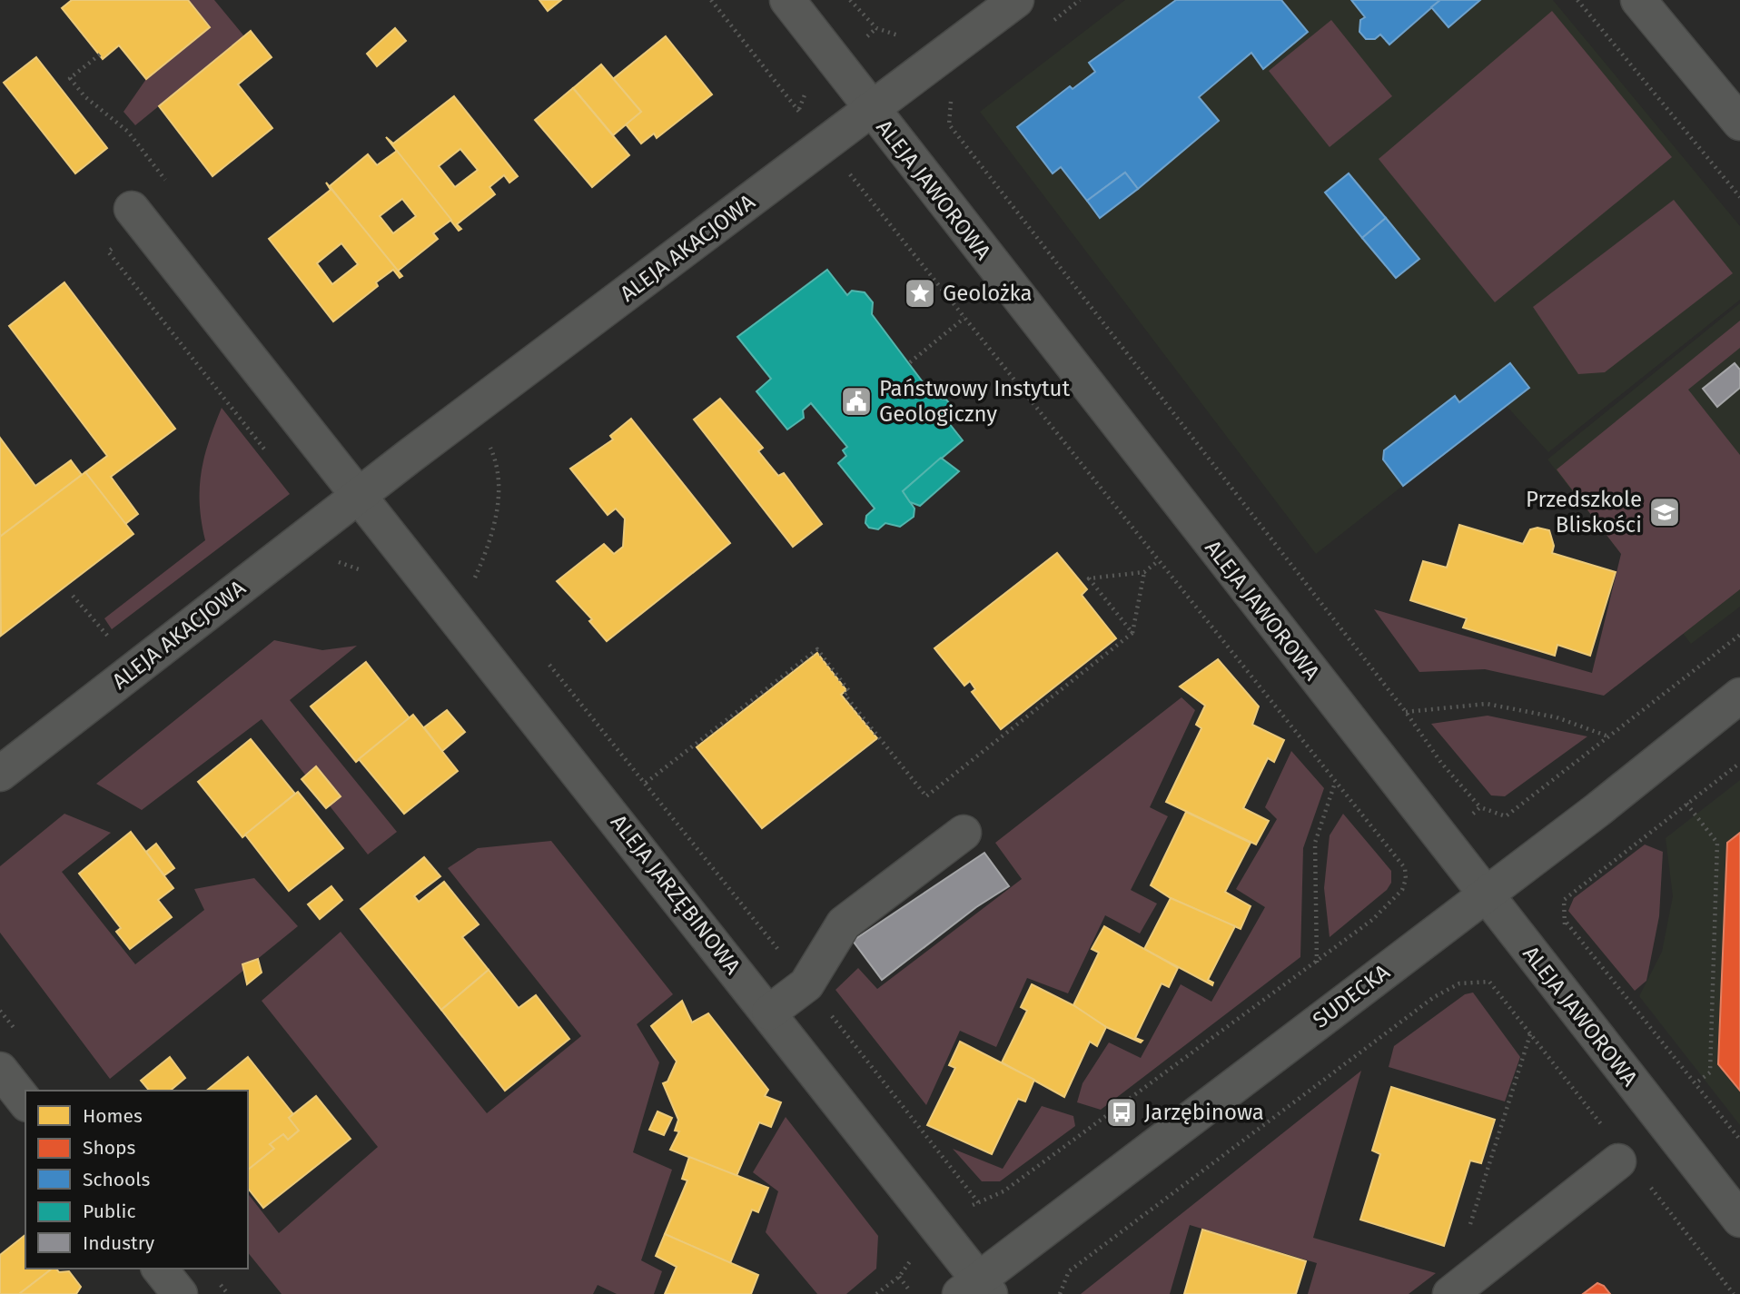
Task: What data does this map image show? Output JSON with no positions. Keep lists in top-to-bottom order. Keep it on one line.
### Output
{"streets":{"street":["ALEJA JAWOROWA","ALEJA AKACJOWA","ALEJA JARZĘBINOWA","SUDECKA"]},"crossings":[["ALEJA JAWOROWA","ALEJA AKACJOWA"],["ALEJA JAWOROWA","SUDECKA"],["ALEJA AKACJOWA","ALEJA JARZĘBINOWA"],["ALEJA JARZĘBINOWA","SUDECKA"]],"places":{"place":["Geolożka"],"public building":["Państwowy Instytut Geologiczny"],"school or university":["Przedszkole Bliskości"],"bus stop":["Jarzębinowa"]},"legend":["Homes","Shops","Schools","Public","Industry"]}
